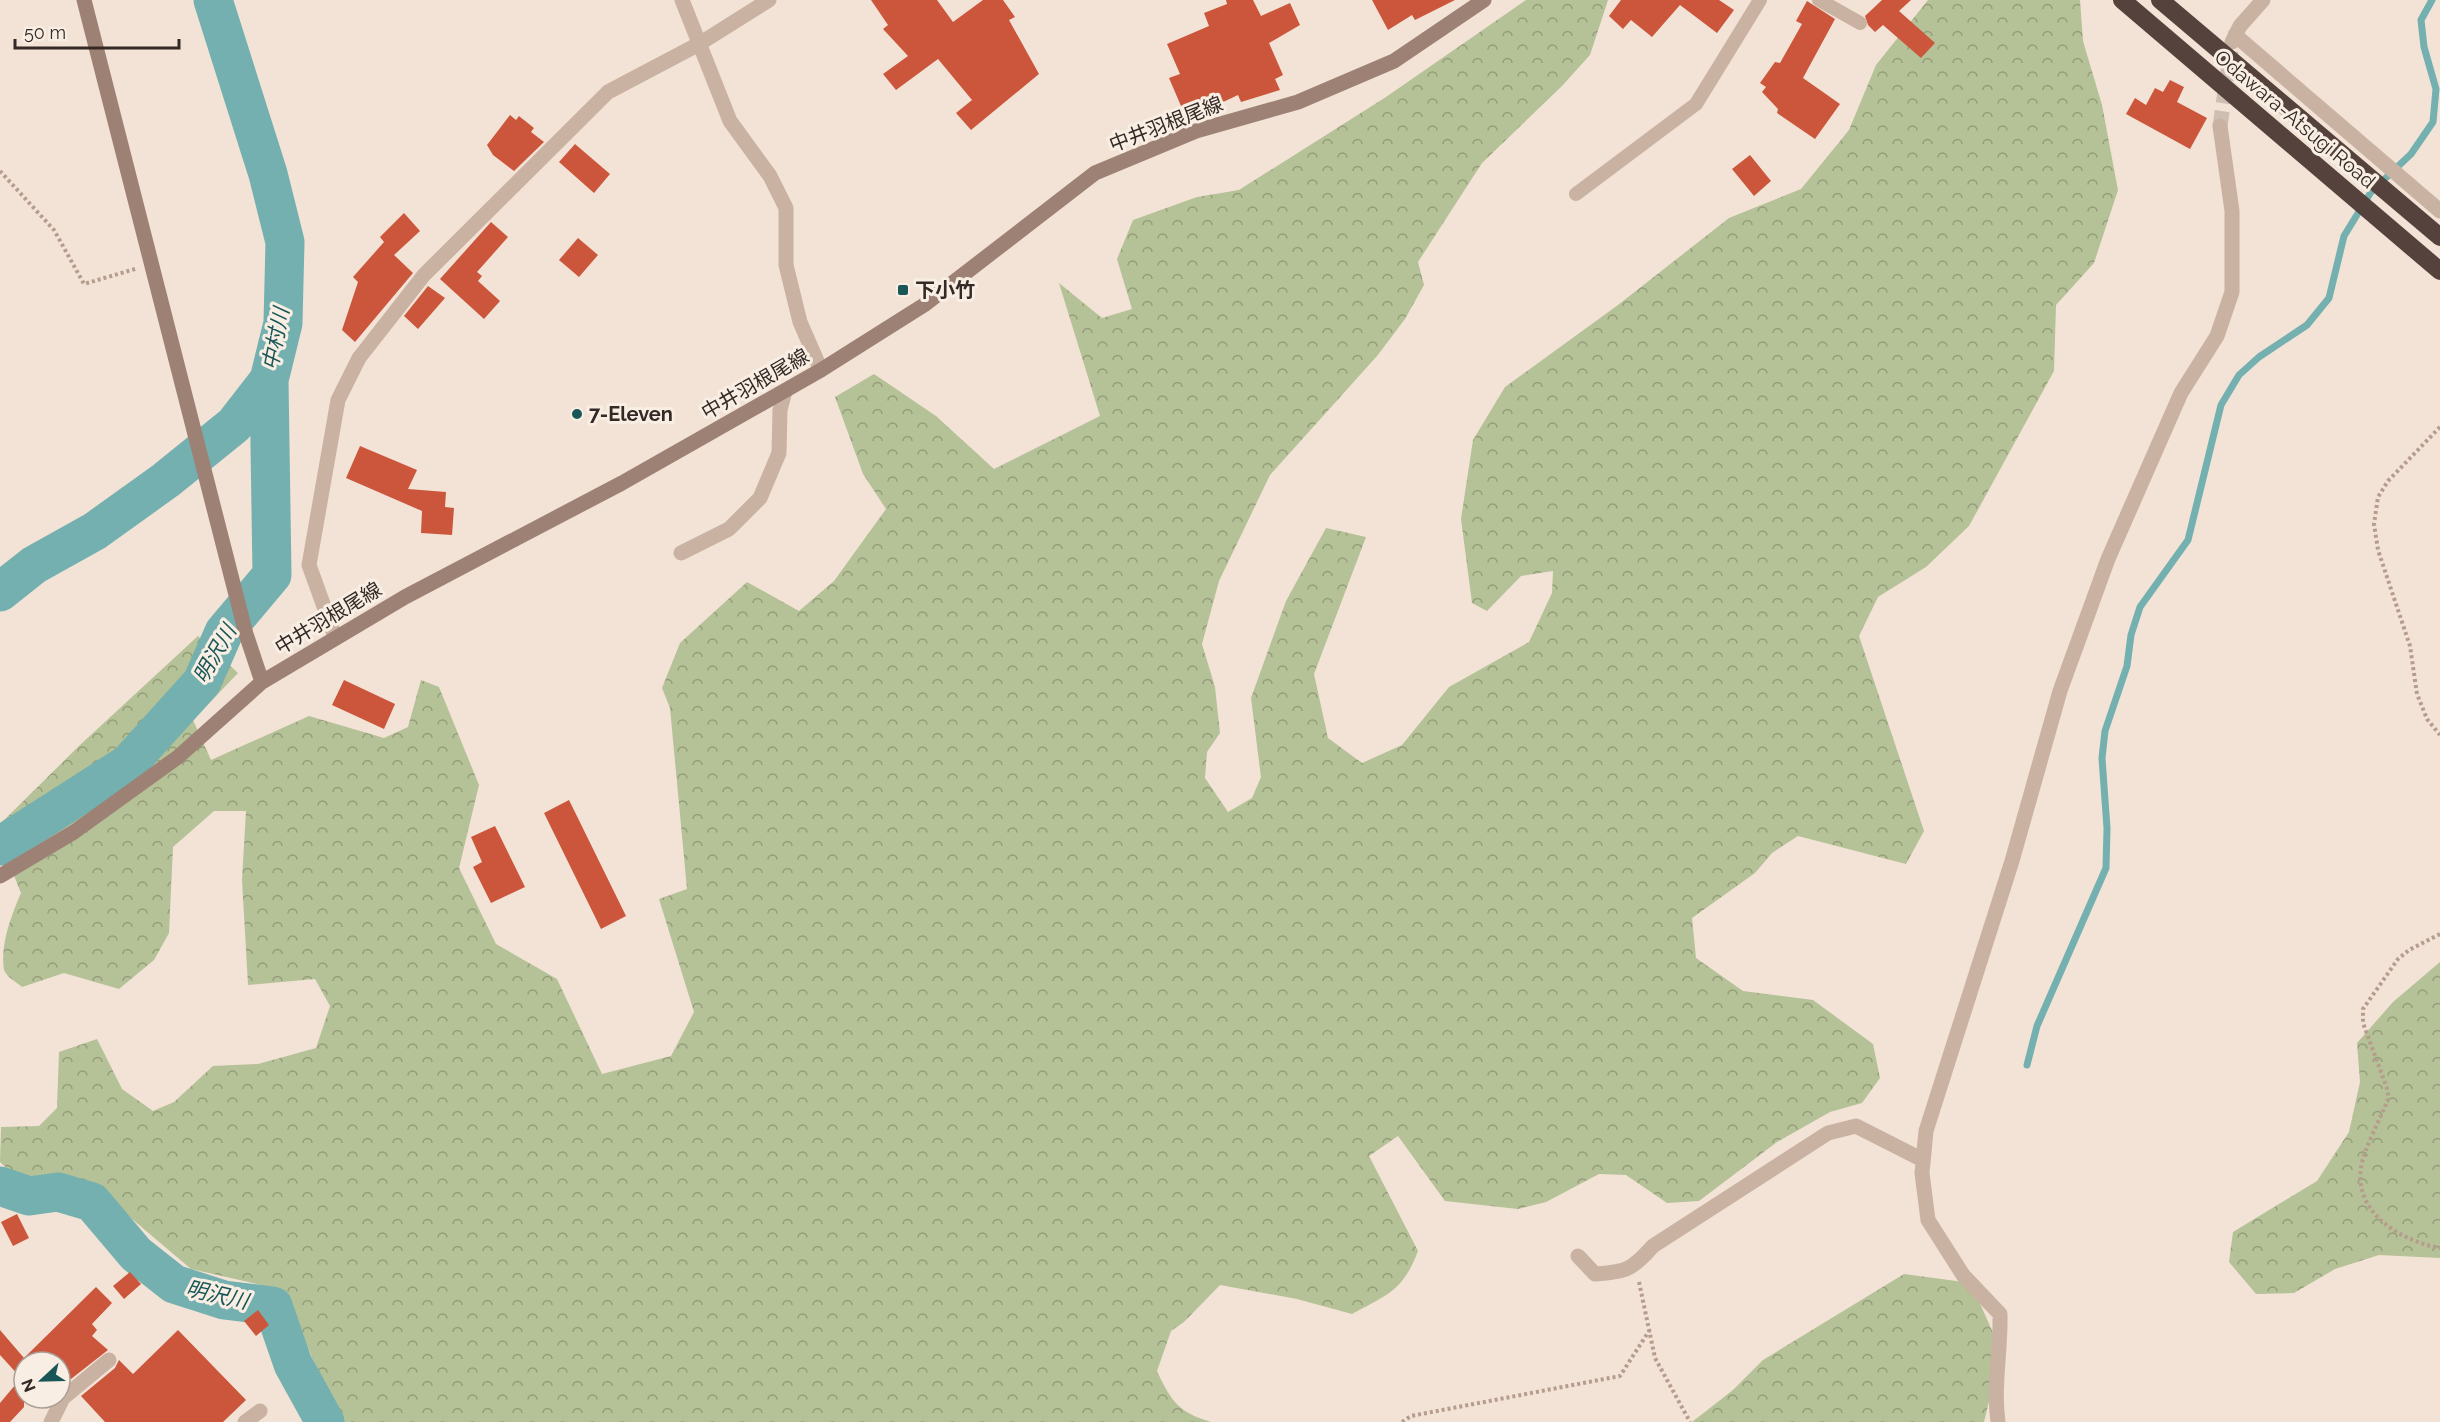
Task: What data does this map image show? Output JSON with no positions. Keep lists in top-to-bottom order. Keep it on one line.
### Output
{"streets":{"highway":["Odawara-Atsugi Road"],"main road":["中井羽根尾線"]},"water":["中村川","明沢川"],"places":{"transit":["下小竹"],"other":["7-Eleven"]},"scale_bar":"50 m","north":"left"}
